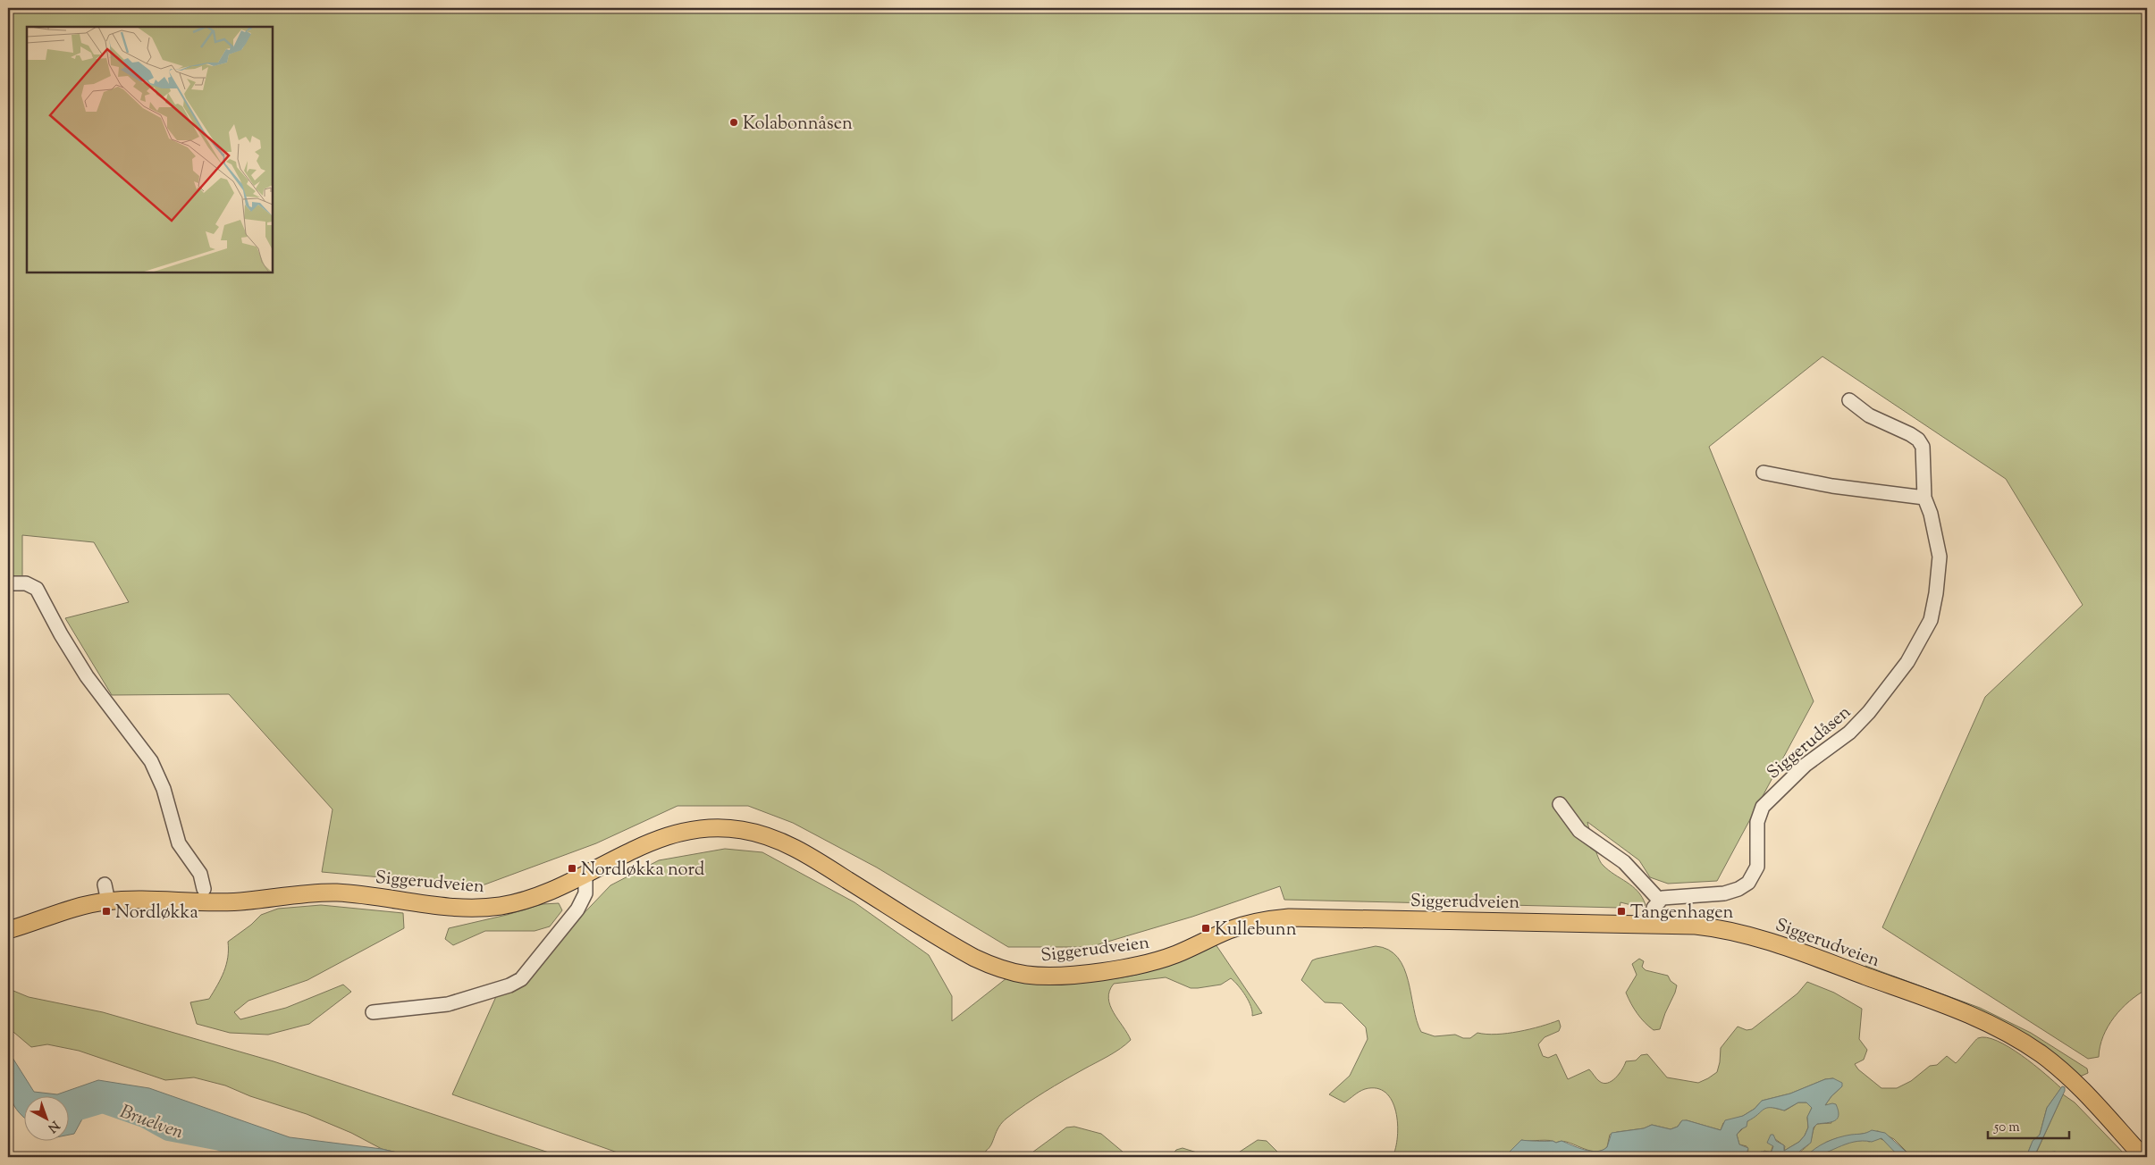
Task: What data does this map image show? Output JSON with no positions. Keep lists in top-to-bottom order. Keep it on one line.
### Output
{"streets":{"main road":["Siggerudveien"],"street":["Siggerudåsen"]},"water":["Bruelven"],"places":{"other":["Kolabonnåsen"],"transit":["Nordløkka nord","Nordløkka","Tangenhagen","Kullebunn"]},"scale_bar":"50 m","north":"bottom right"}
